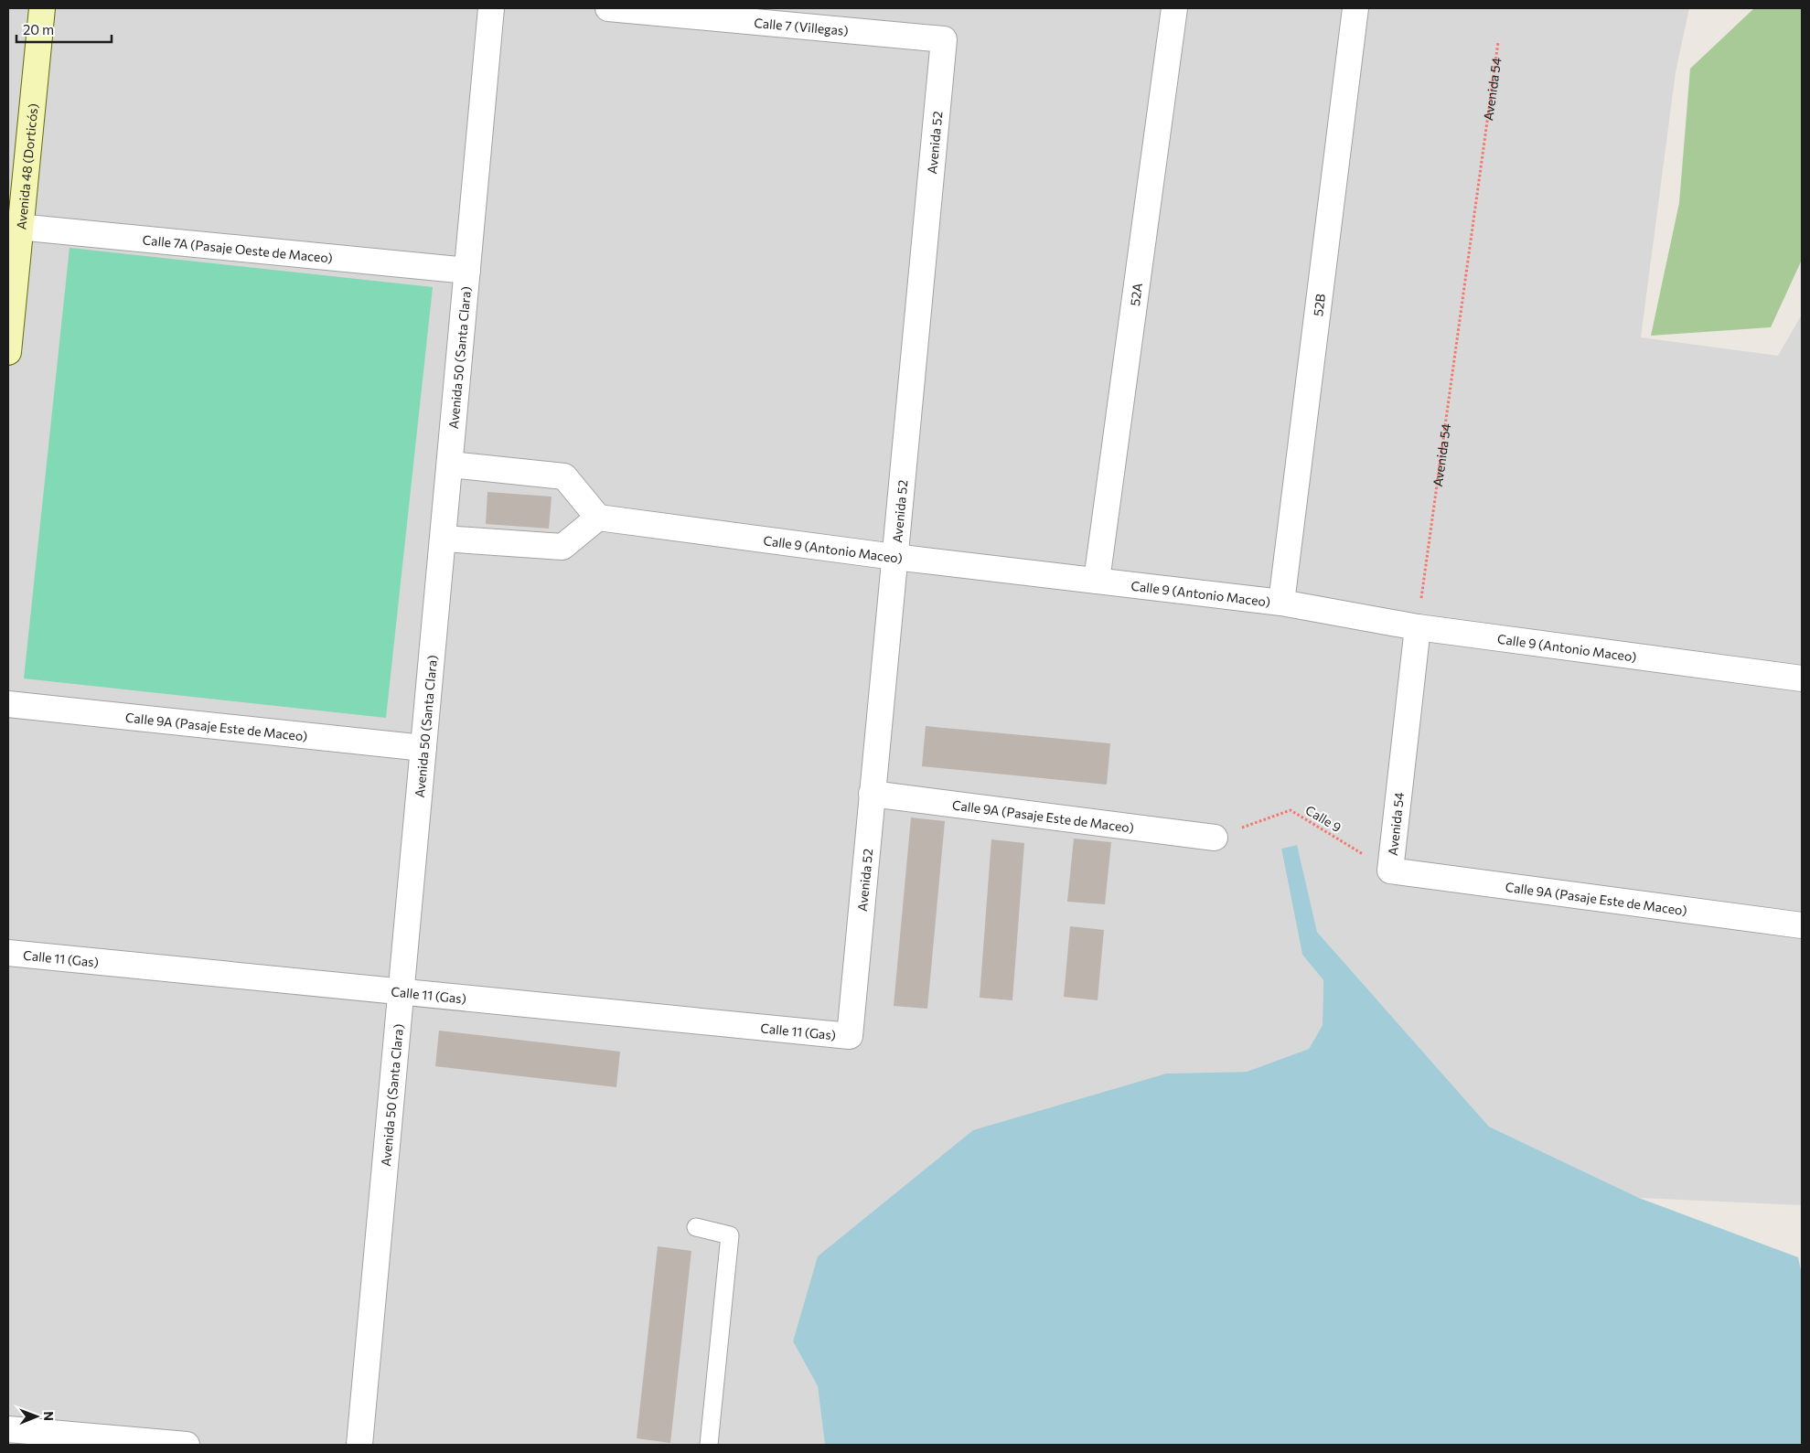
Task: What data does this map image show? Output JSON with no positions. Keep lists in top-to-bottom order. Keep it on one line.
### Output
{"streets":{"street":["Calle 7 (Villegas)","Avenida 54","Avenida 52","Avenida 48 (Dorticós)","Calle 7A (Pasaje Oeste de Maceo)","52A","52B","Avenida 50 (Santa Clara)","Calle 9 (Antonio Maceo)","Calle 9A (Pasaje Este de Maceo)","Calle 11 (Gas)"],"path":["Calle 9"]},"crossings":[["Calle 7 (Villegas)","Avenida 52"],["Avenida 54","Calle 9 (Antonio Maceo)"],["Avenida 54","Calle 9A (Pasaje Este de Maceo)"],["Avenida 54","Calle 9"],["Avenida 52","Calle 9 (Antonio Maceo)"],["Avenida 52","Calle 9A (Pasaje Este de Maceo)"],["Avenida 52","Calle 11 (Gas)"],["Avenida 48 (Dorticós)","Calle 7A (Pasaje Oeste de Maceo)"],["Calle 7A (Pasaje Oeste de Maceo)","Avenida 50 (Santa Clara)"],["52A","Calle 9 (Antonio Maceo)"],["52B","Calle 9 (Antonio Maceo)"],["Avenida 50 (Santa Clara)","Calle 9A (Pasaje Este de Maceo)"],["Avenida 50 (Santa Clara)","Calle 11 (Gas)"],["Calle 9A (Pasaje Este de Maceo)","Calle 9"]],"scale_bar":"20 m","north":"right"}
